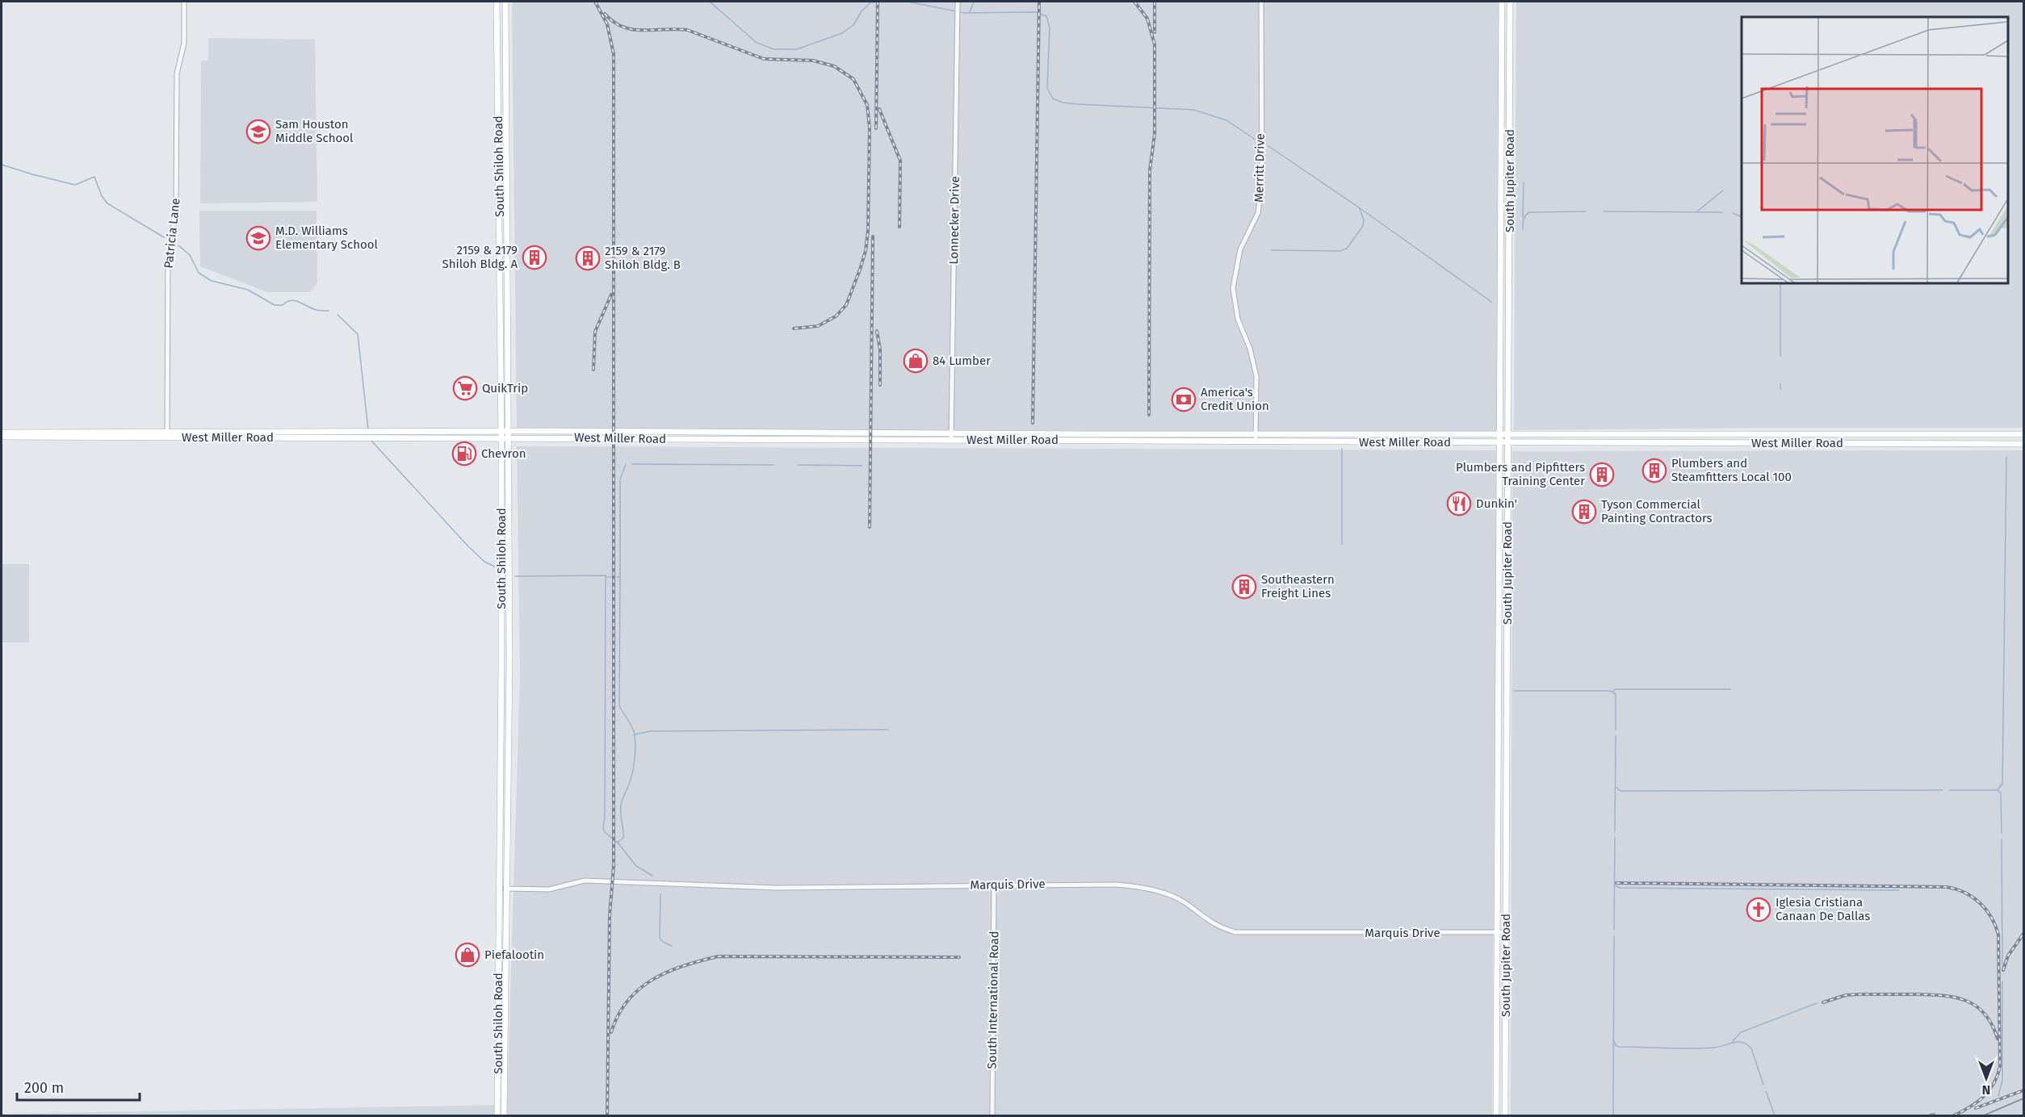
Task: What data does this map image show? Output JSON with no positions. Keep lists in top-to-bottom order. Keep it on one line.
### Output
{"streets":{"main road":["South Shiloh Road","South Jupiter Road","West Miller Road"],"street":["Merritt Drive","Lonnecker Drive","Patricia Lane","Marquis Drive","South International Road"]},"crossings":[["South Shiloh Road","West Miller Road"],["South Shiloh Road","Marquis Drive"],["Merritt Drive","West Miller Road"],["South Jupiter Road","West Miller Road"],["South Jupiter Road","Marquis Drive"],["Lonnecker Drive","West Miller Road"],["Patricia Lane","West Miller Road"],["Marquis Drive","South International Road"]],"places":{"school or university":["Sam Houston Middle School","M.D. Williams Elementary School"],"building":["2159 & 2179 Shiloh Bldg. A","2159 & 2179 Shiloh Bldg. B","Plumbers and Steamfitters Local 100","Plumbers and Pipfitters Training Center","Tyson Commercial Painting Contractors","Southeastern Freight Lines"],"shop":["84 Lumber","Piefalootin"],"supermarket":["QuikTrip"],"bank":["America's Credit Union"],"fuel station":["Chevron"],"restaurant":["Dunkin'"],"church":["Iglesia Cristiana Canaan De Dallas"]},"scale_bar":"200 m","north":"bottom"}
